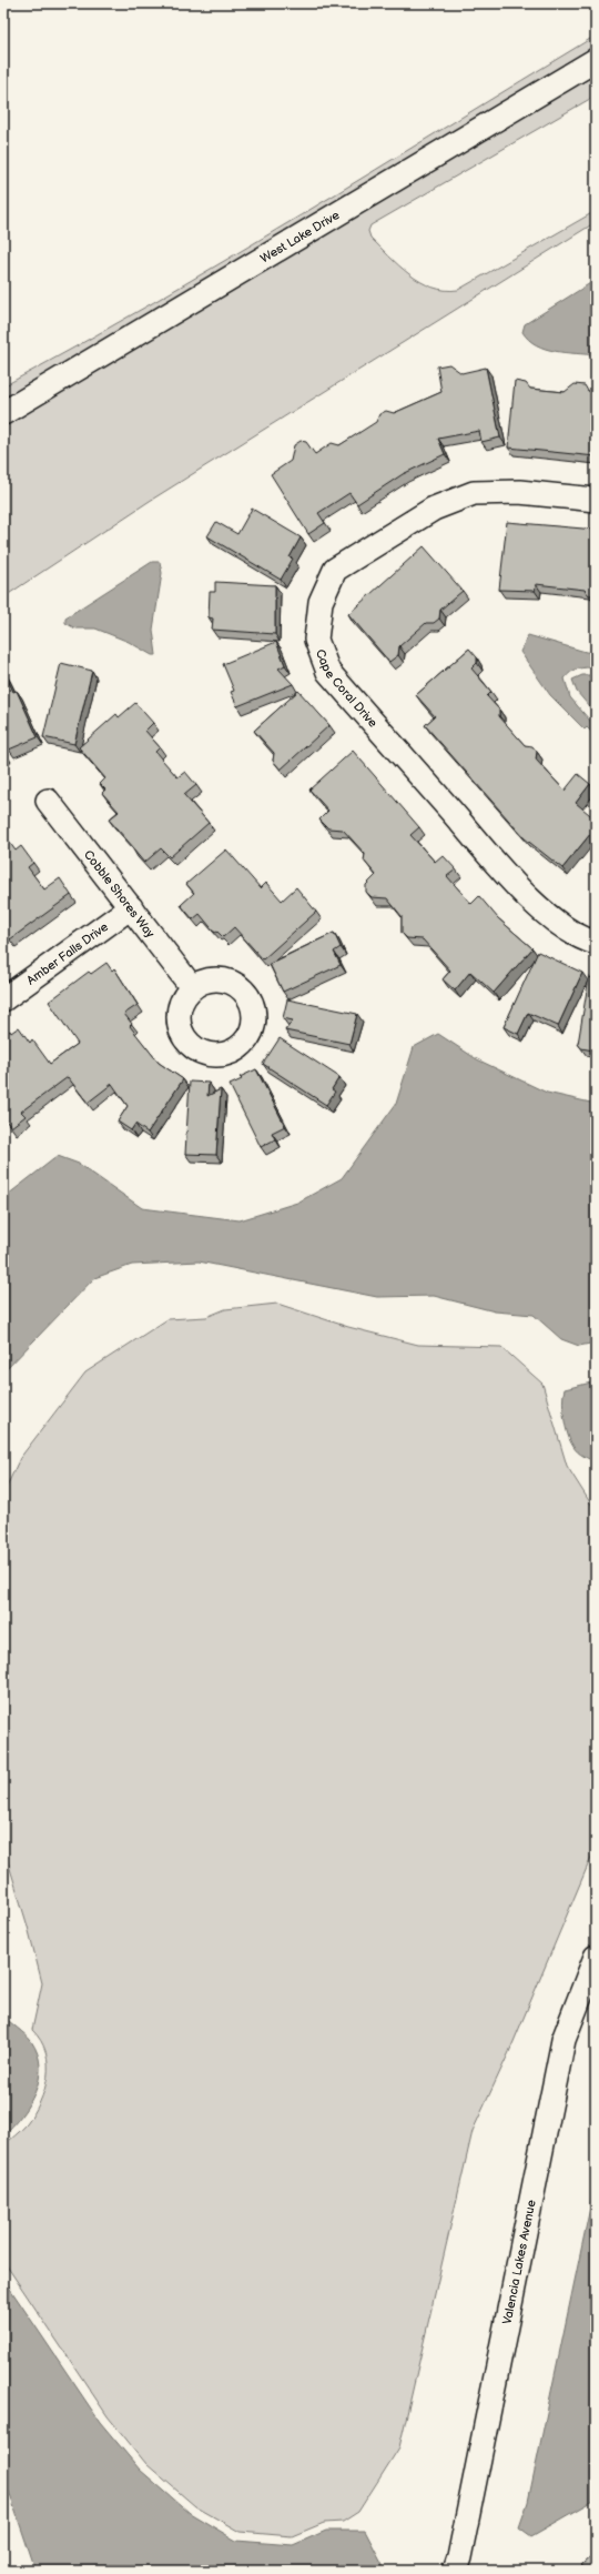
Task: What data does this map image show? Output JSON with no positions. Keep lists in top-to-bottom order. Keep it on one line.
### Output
{"streets":{"street":["West Lake Drive","Cape Coral Drive","Cobble Shores Way","Amber Falls Drive","Valencia Lakes Avenue"]},"crossings":[["Cobble Shores Way","Amber Falls Drive"]]}
